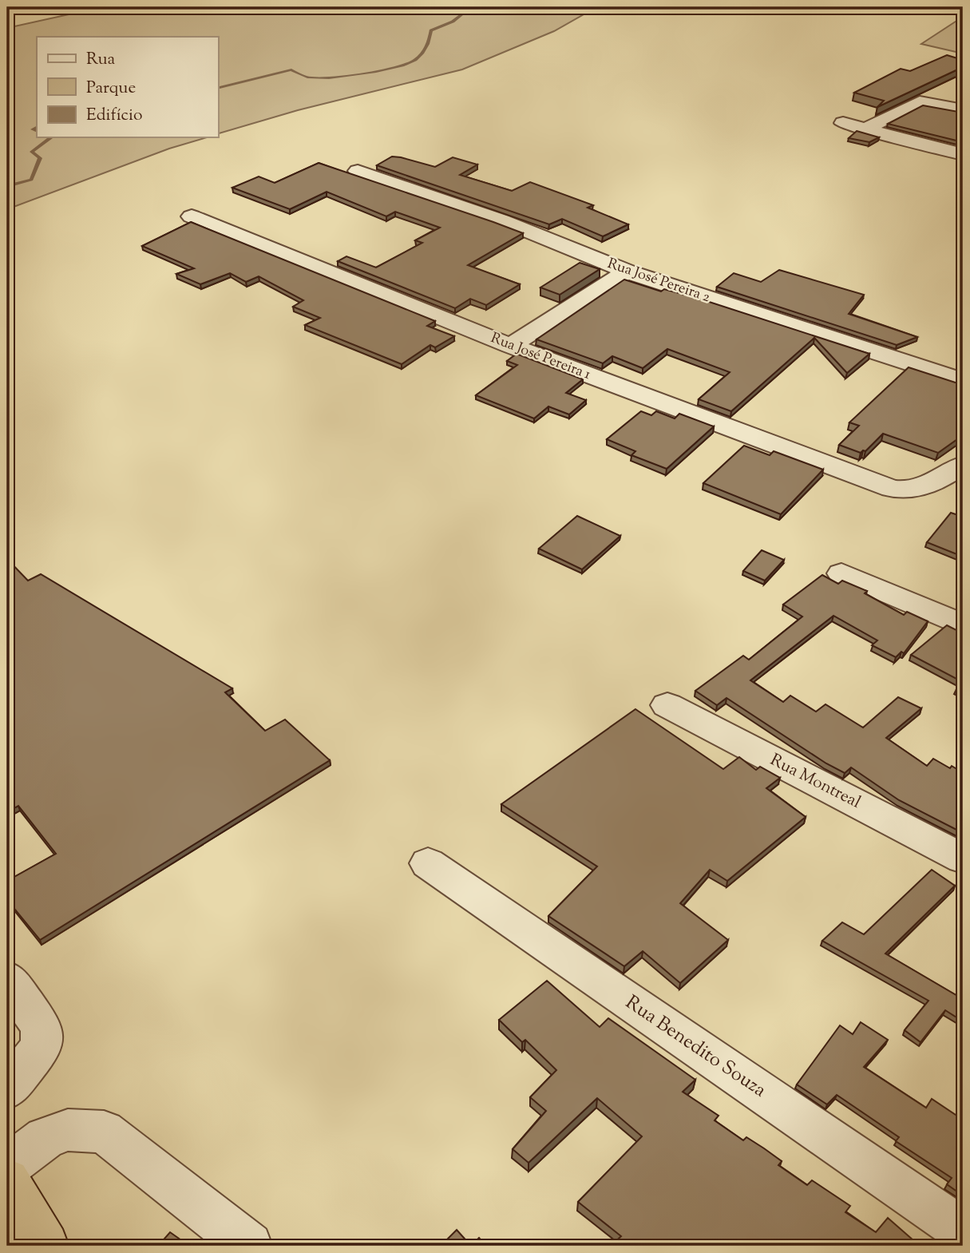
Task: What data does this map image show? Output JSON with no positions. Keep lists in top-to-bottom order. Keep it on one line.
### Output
{"streets":{"street":["Rua José Pereira 2","Rua José Pereira 1","Rua Montreal","Rua Benedito Souza"]},"legend":["Rua","Parque","Edifício"]}
